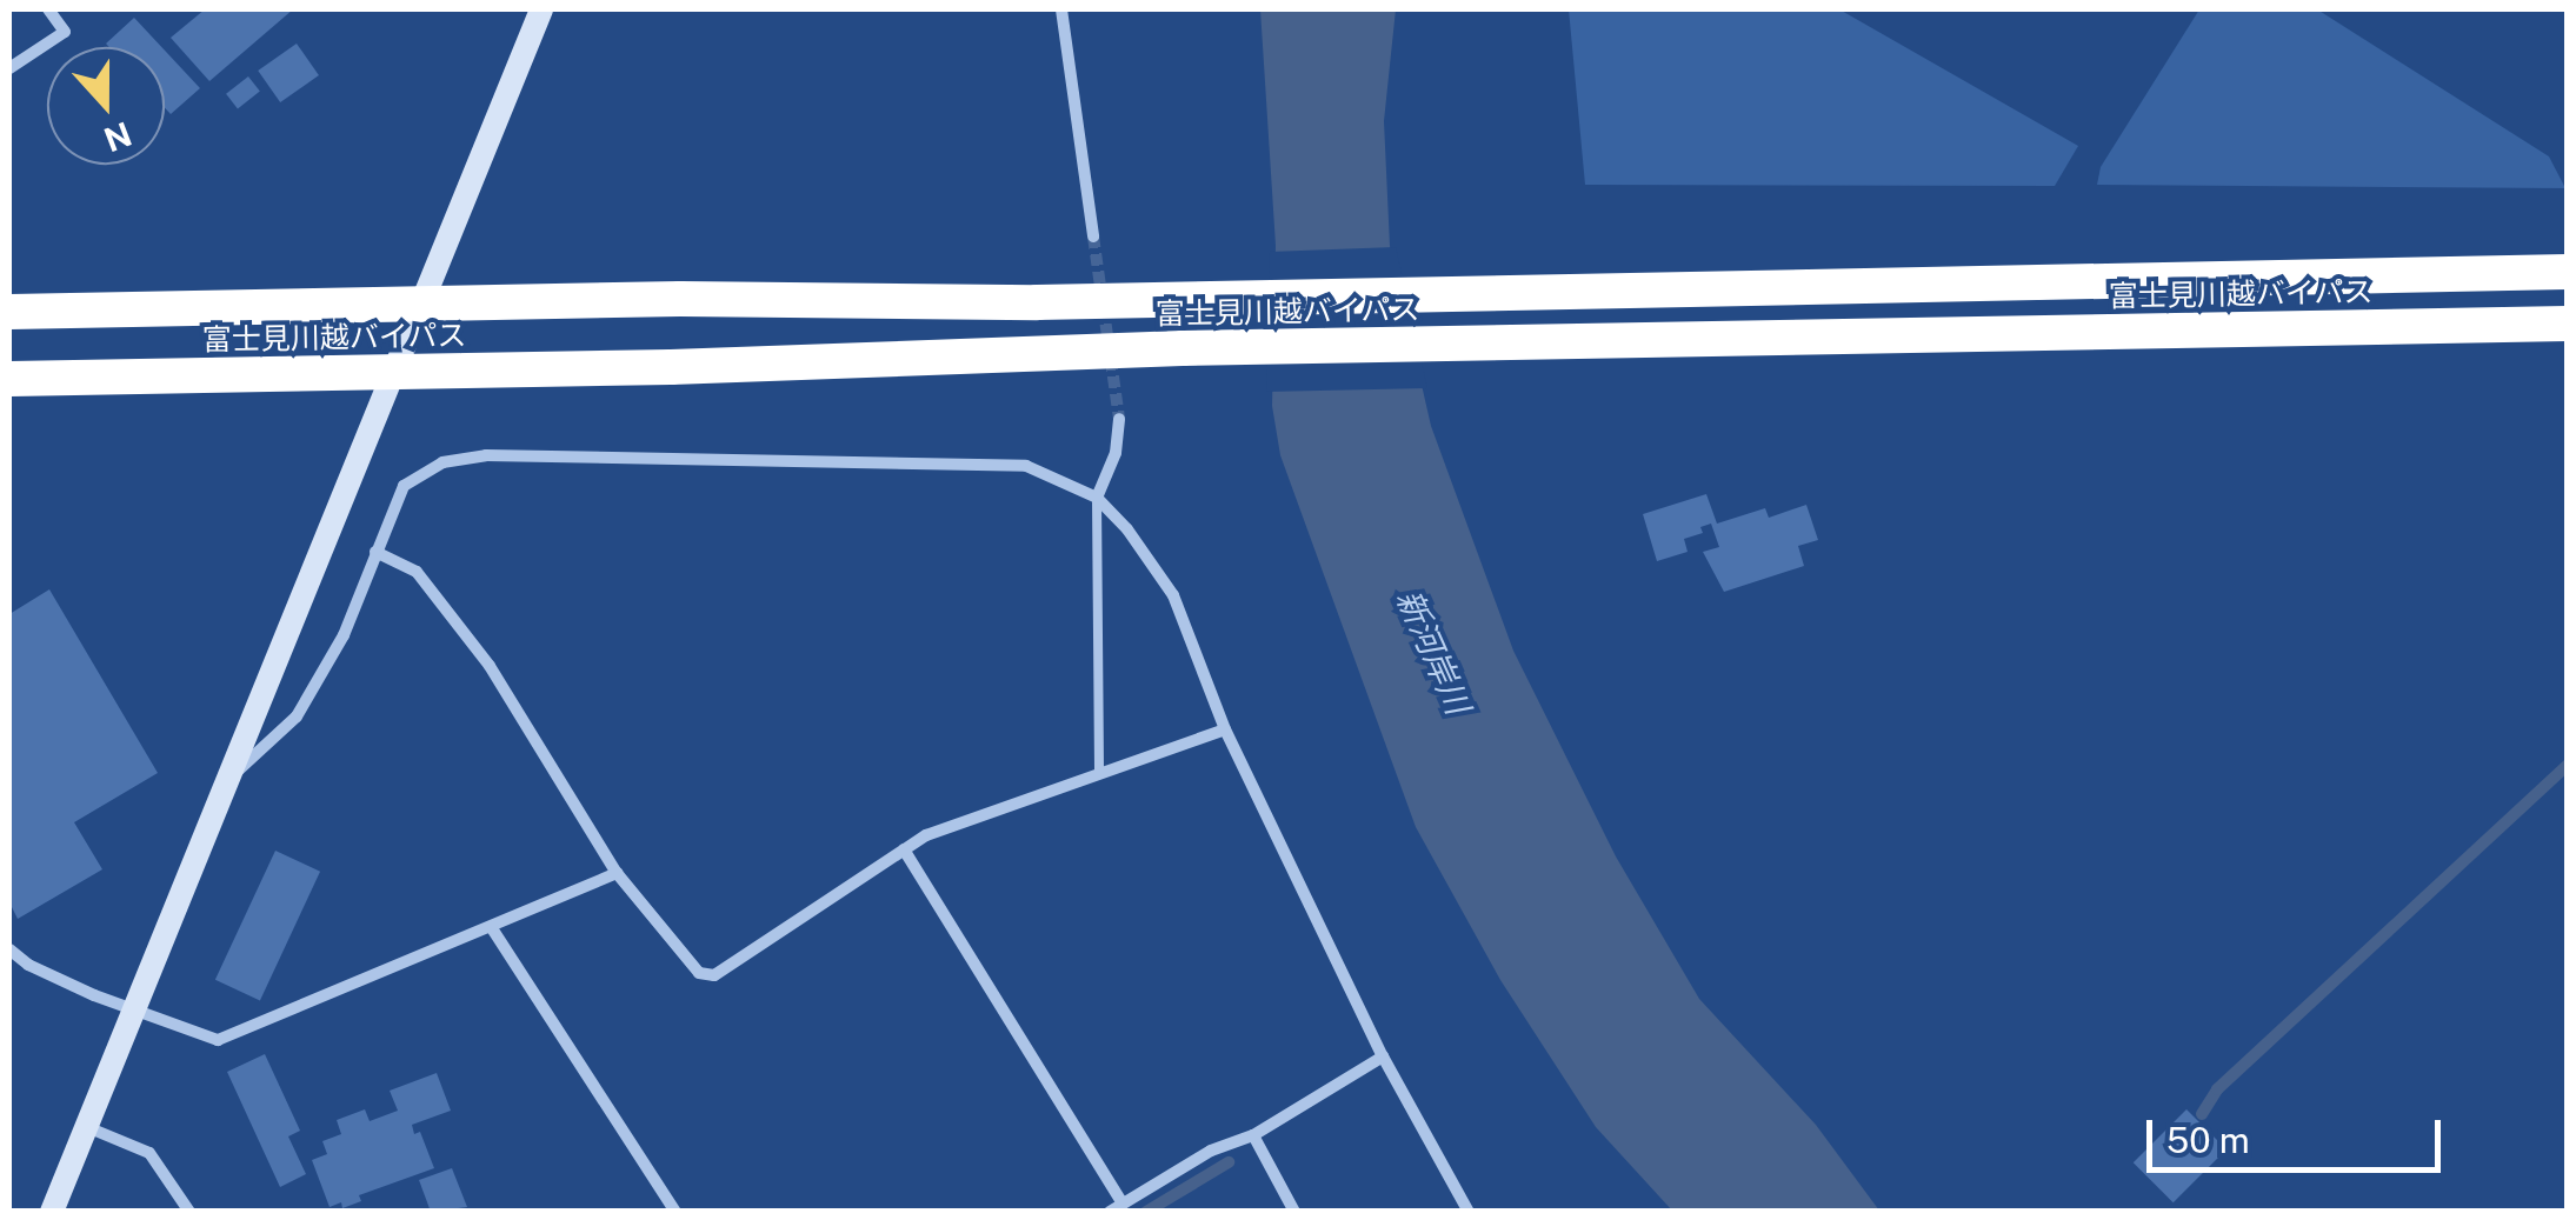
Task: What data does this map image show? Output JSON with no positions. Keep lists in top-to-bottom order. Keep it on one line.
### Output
{"streets":{"highway":["富士見川越バイパス"]},"water":["新河岸川"],"scale_bar":"50 m","north":"bottom"}
